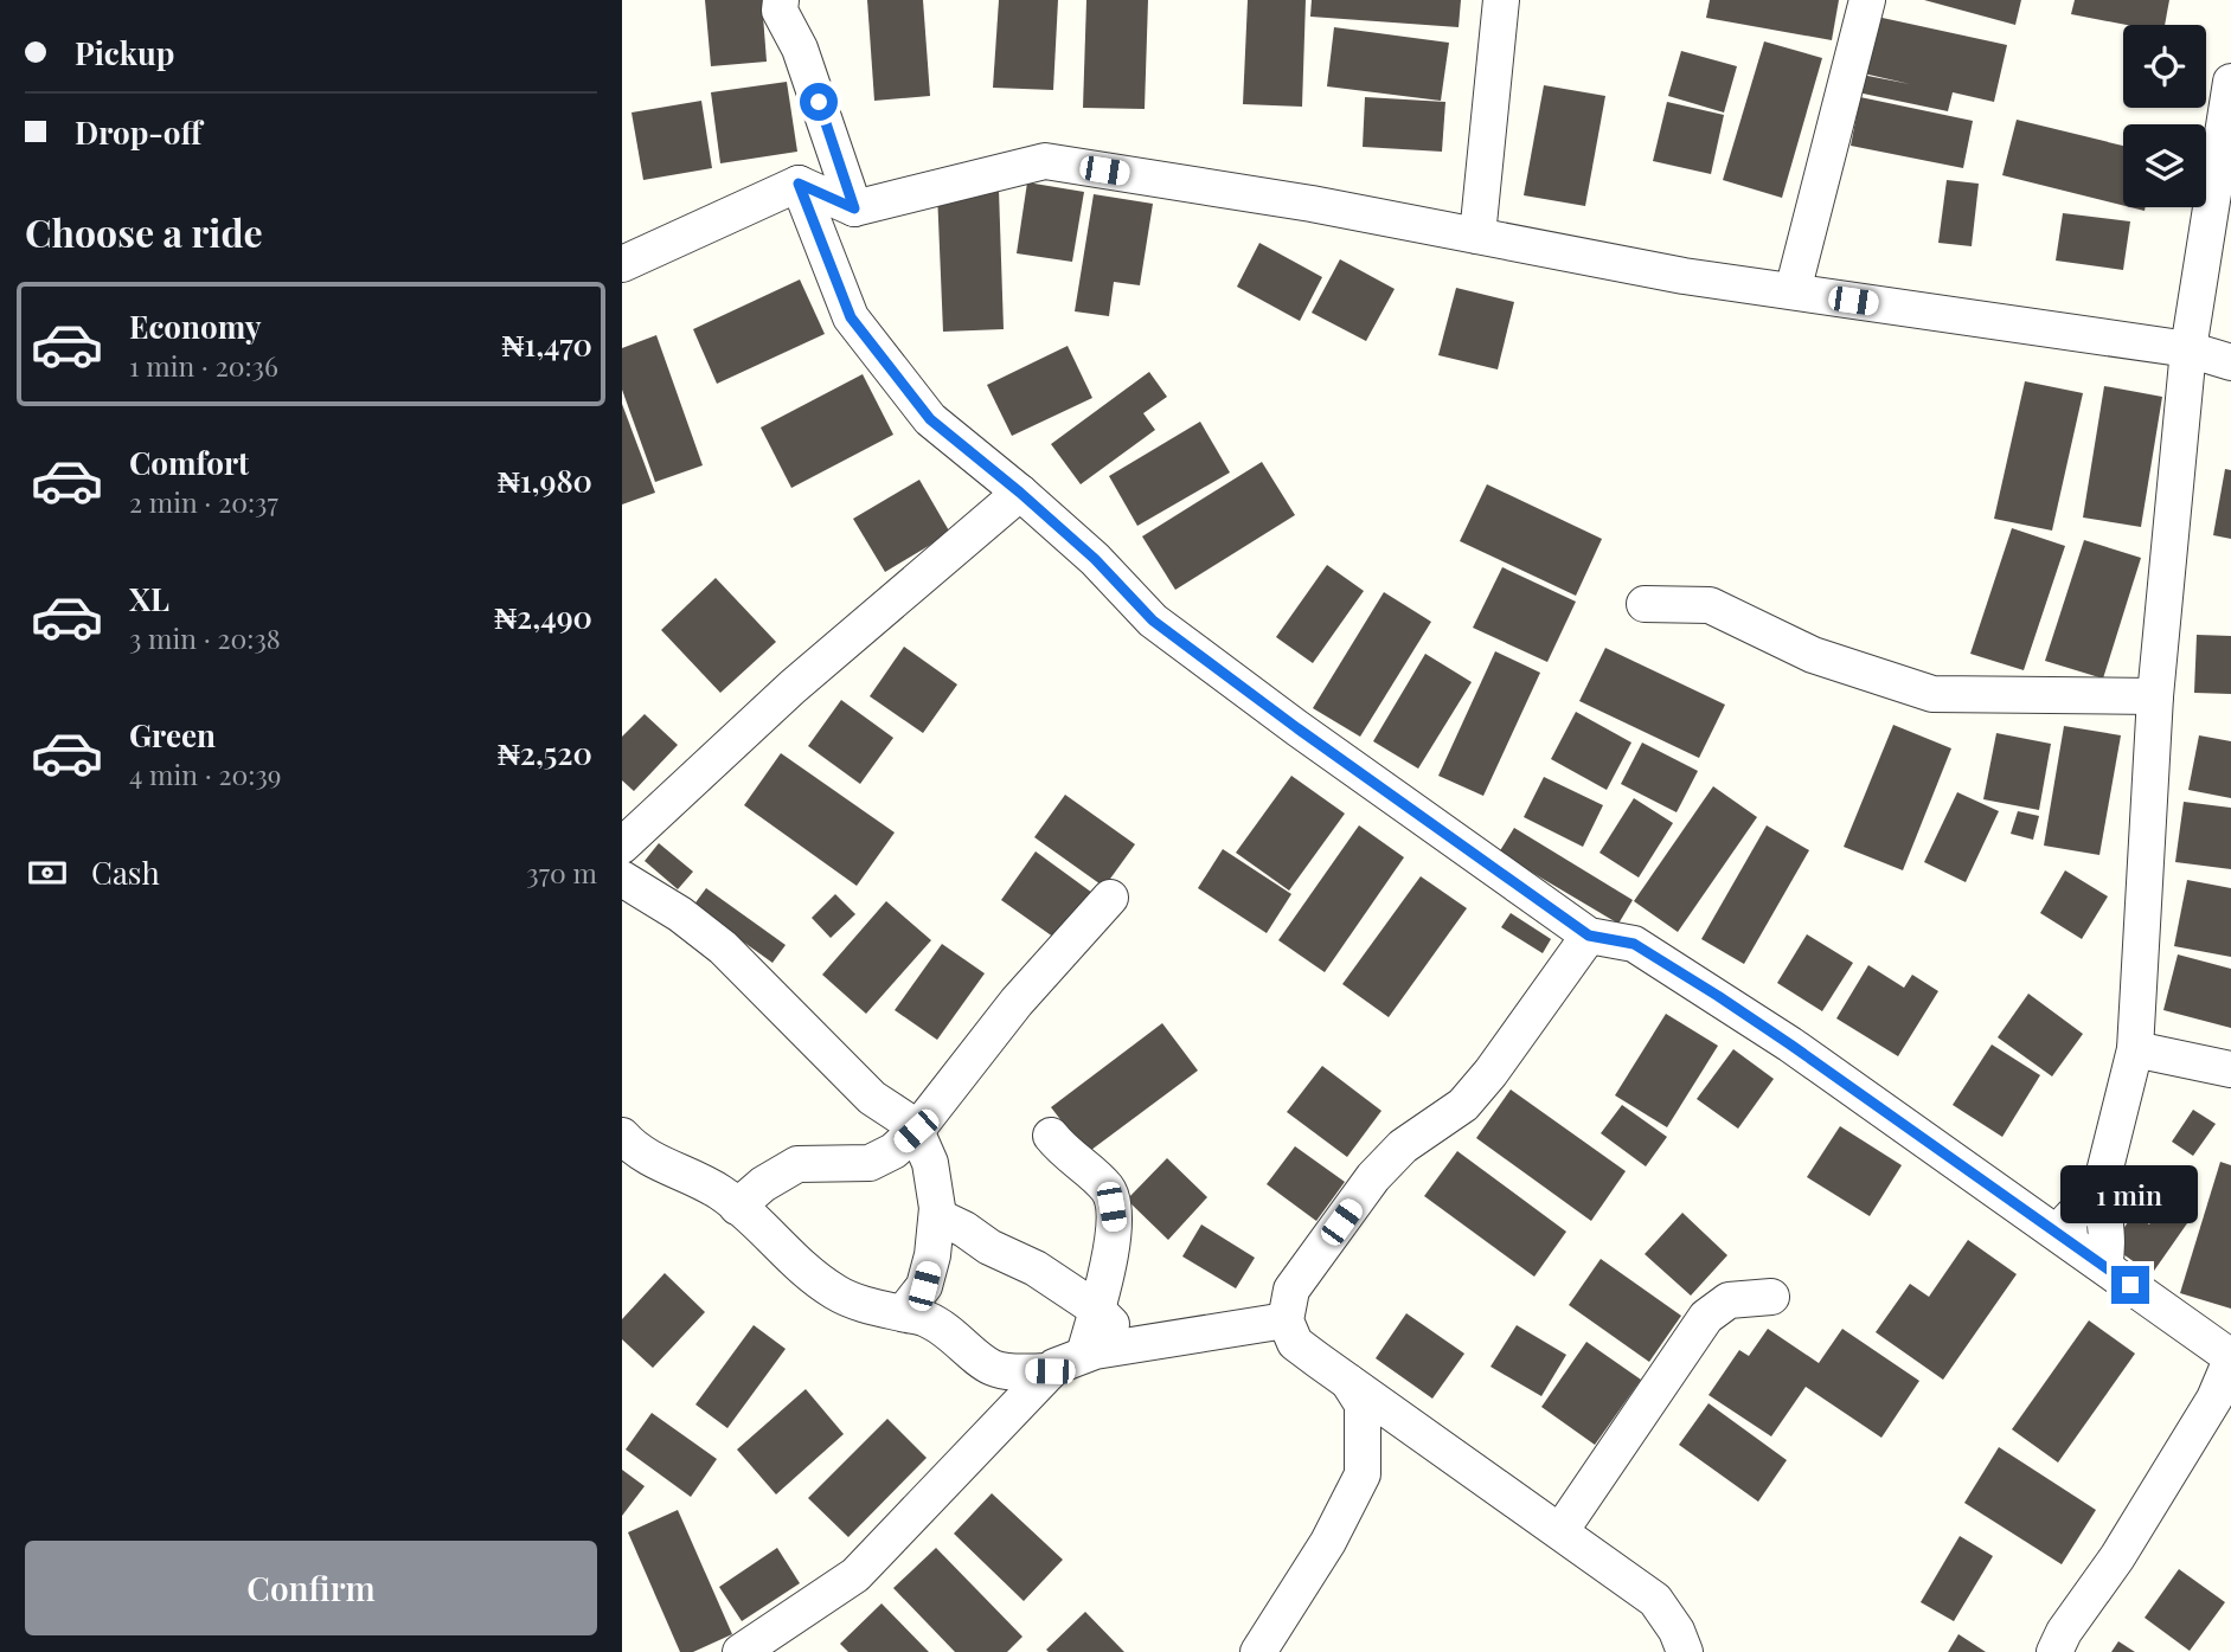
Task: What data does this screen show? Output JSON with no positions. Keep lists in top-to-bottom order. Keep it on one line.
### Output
{"page":{"banner":["Pickup","Drop-off"],"heading":"Choose a ride","list":[{"name":"Economy","note":"1 min · 20:36","value":"₦1,470"},{"name":"Comfort","note":"2 min · 20:37","value":"₦1,980"},{"name":"XL","note":"3 min · 20:38","value":"₦2,490"},{"name":"Green","note":"4 min · 20:39","value":"₦2,520"}],"pay":["Cash","370 m"],"bubble":"1 min","buttons":"Confirm"}}
